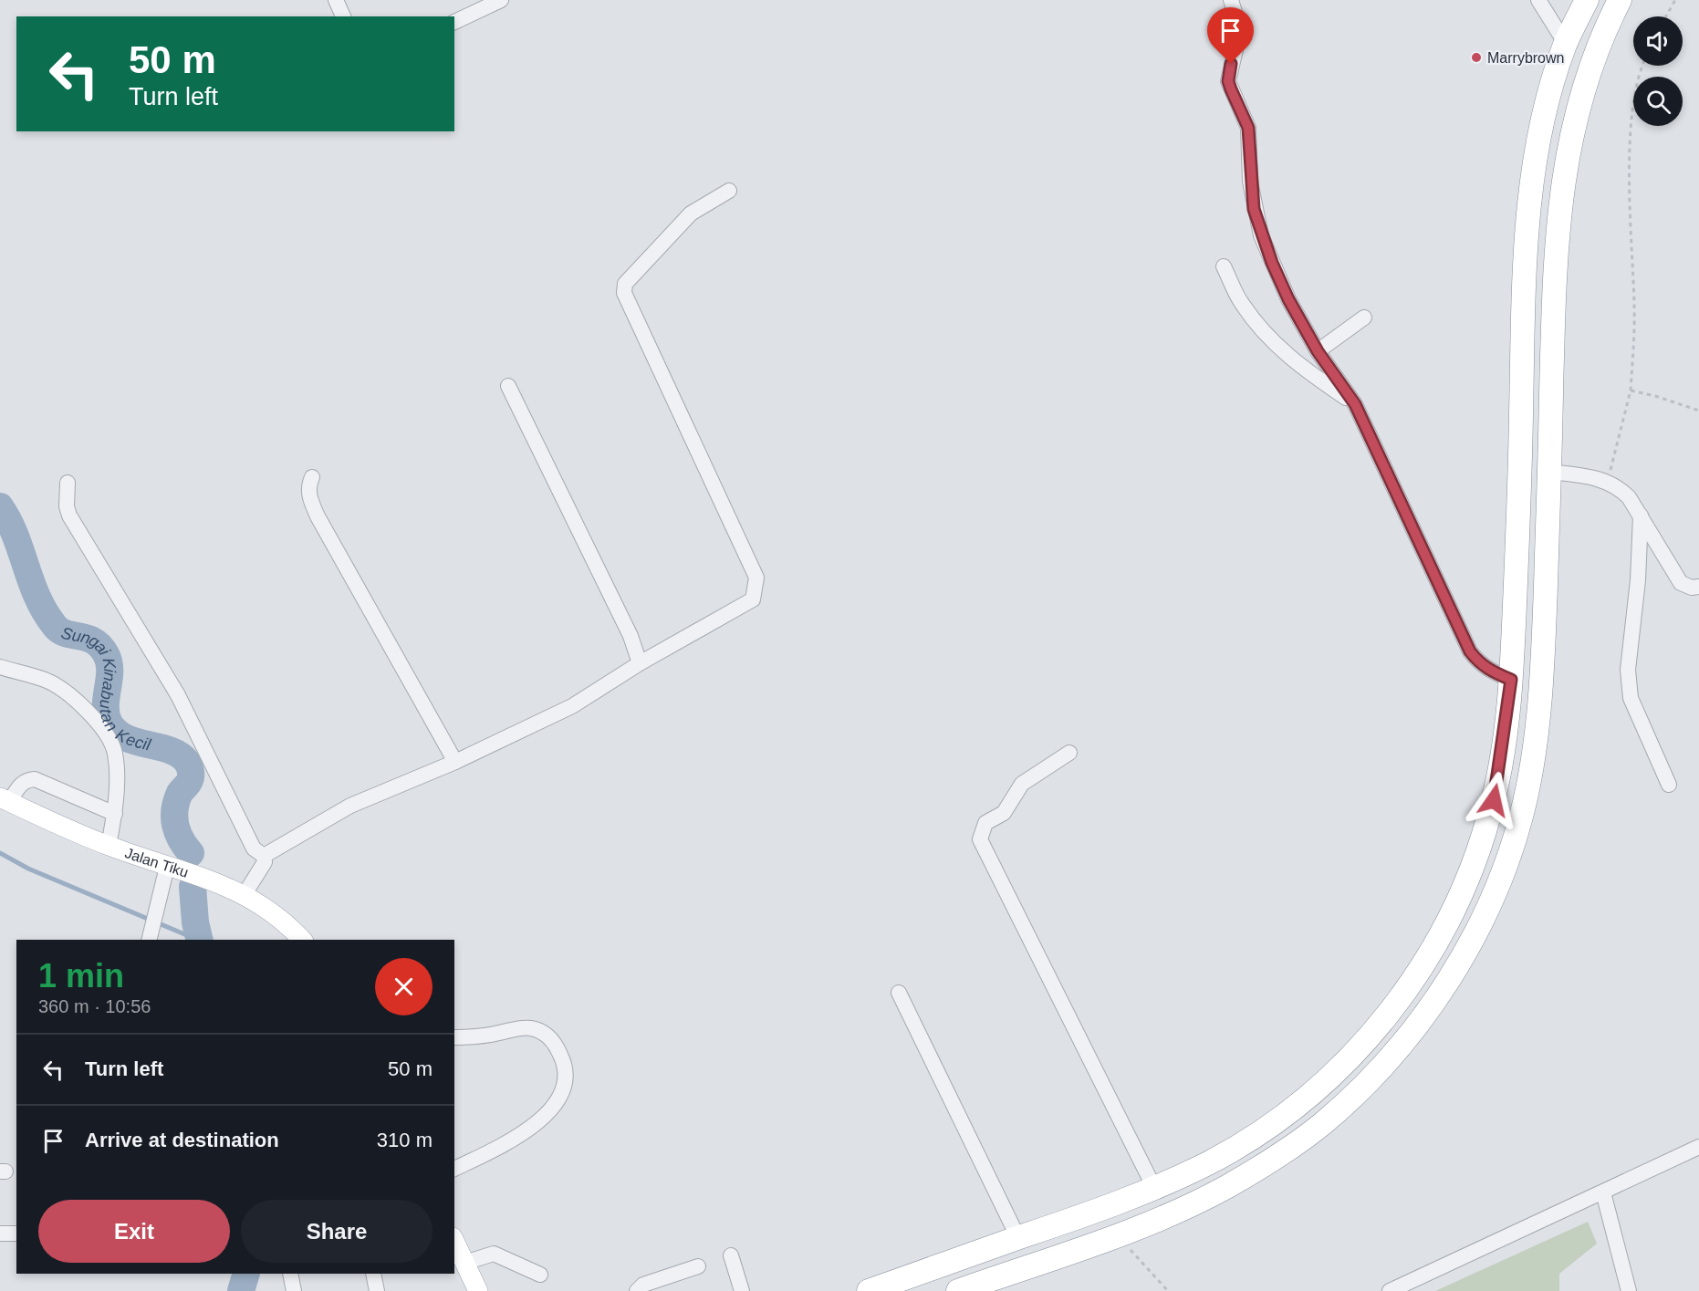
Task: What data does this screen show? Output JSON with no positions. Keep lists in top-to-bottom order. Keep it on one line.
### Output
{"streets":{"main road":["Jalan Tiku"]},"water":["Sungai Kinabutan Kecil"],"places":["Marrybrown"],"page":{"turn":["50 m","Turn left"],"heading":["1 min","360 m · 10:56"],"list":[{"name":"Turn left","value":"50 m"},{"name":"Arrive at destination","value":"310 m"}],"buttons":["Exit","Share"]}}
